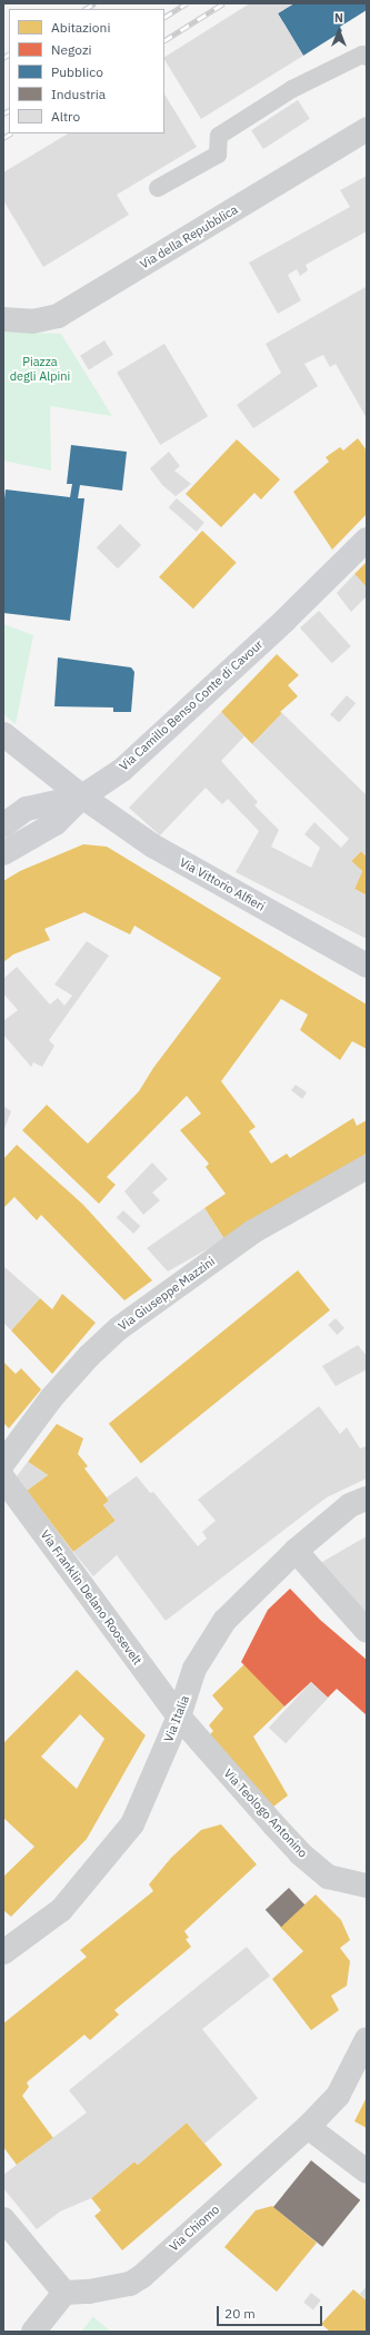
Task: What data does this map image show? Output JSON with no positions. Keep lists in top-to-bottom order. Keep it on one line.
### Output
{"streets":{"street":["Via della Repubblica","Via Camillo Benso Conte di Cavour","Via Vittorio Alfieri","Via Giuseppe Mazzini","Via Franklin Delano Roosevelt","Via Italia","Via Teologo Antonino","Via Chiomo"]},"crossings":[["Via Camillo Benso Conte di Cavour","Via Vittorio Alfieri"],["Via Franklin Delano Roosevelt","Via Italia"],["Via Franklin Delano Roosevelt","Via Teologo Antonino"],["Via Italia","Via Teologo Antonino"]],"parks":["Piazza degli Alpini"],"legend":["Abitazioni","Negozi","Pubblico","Industria","Altro"],"scale_bar":"20 m","north":"top"}
